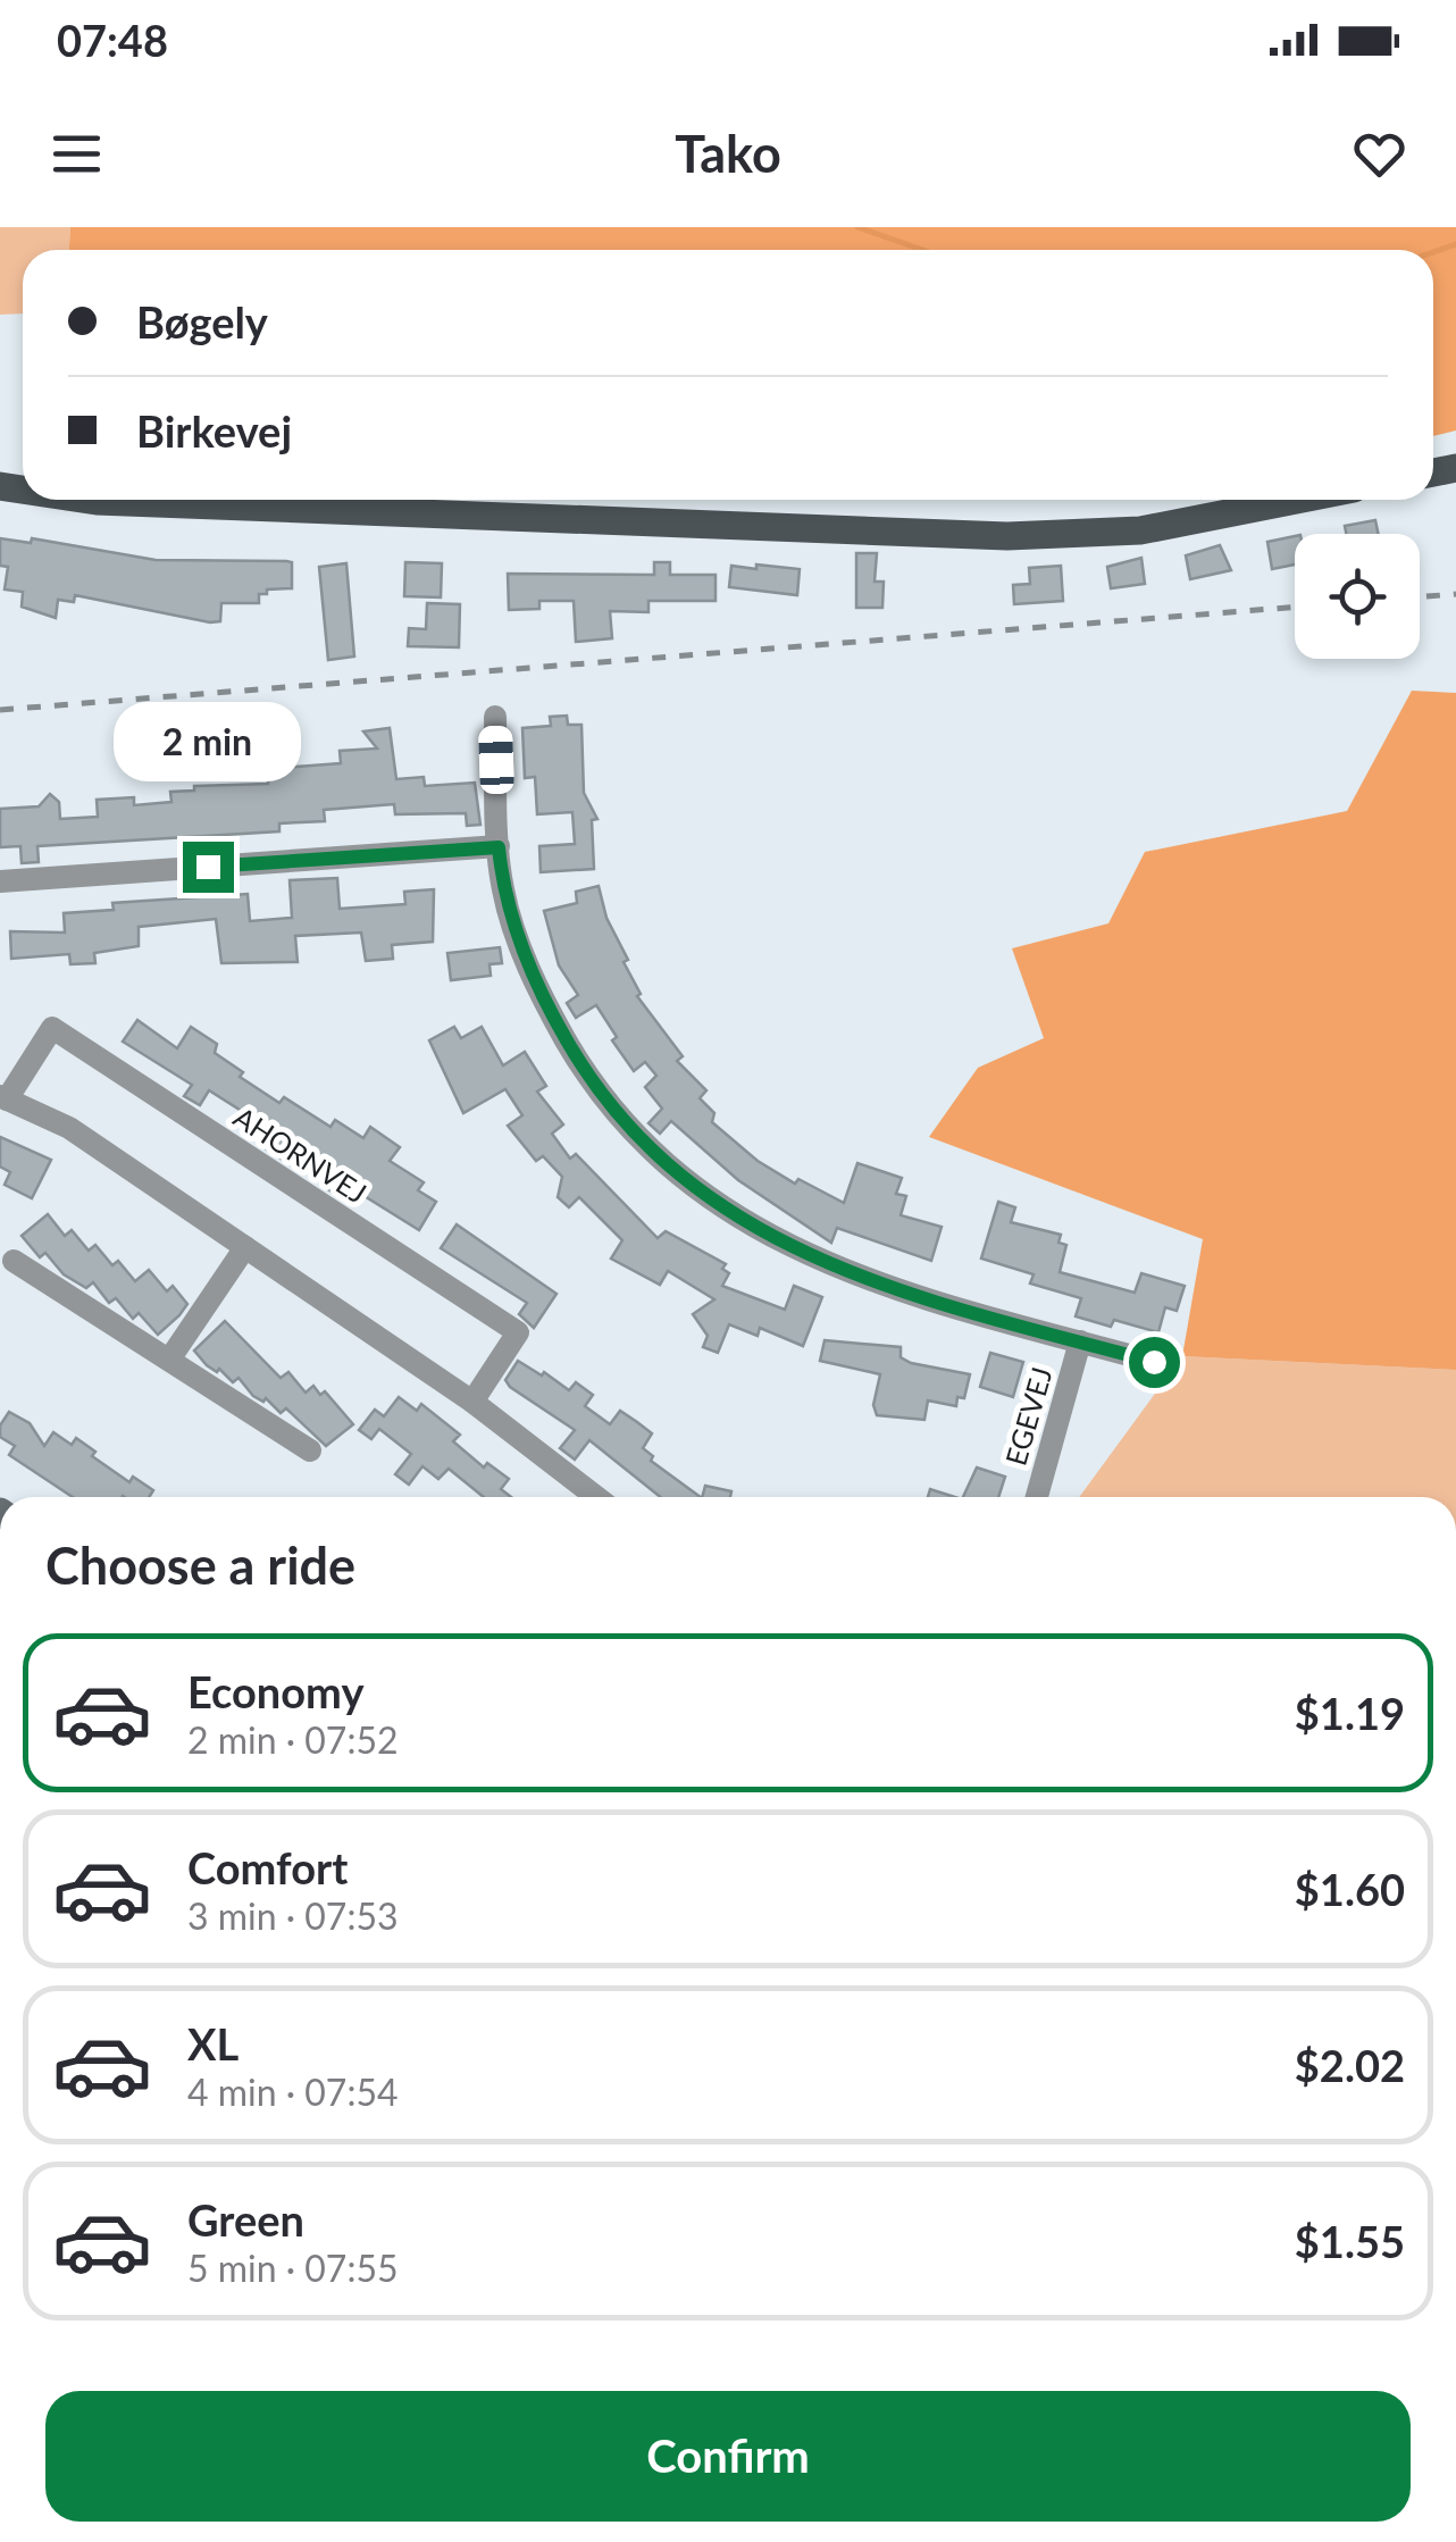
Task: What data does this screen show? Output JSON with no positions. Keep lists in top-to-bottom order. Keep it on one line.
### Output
{"streets":{"street":["AHORNVEJ","EGEVEJ"]},"page":{"status":"07:48","header":"Tako","banner":["Bøgely","Birkevej"],"bubble":"2 min","heading":"Choose a ride","list":[{"name":"Economy","note":"2 min · 07:52","value":"$1.19"},{"name":"Comfort","note":"3 min · 07:53","value":"$1.60"},{"name":"XL","note":"4 min · 07:54","value":"$2.02"},{"name":"Green","note":"5 min · 07:55","value":"$1.55"}],"buttons":"Confirm"}}
